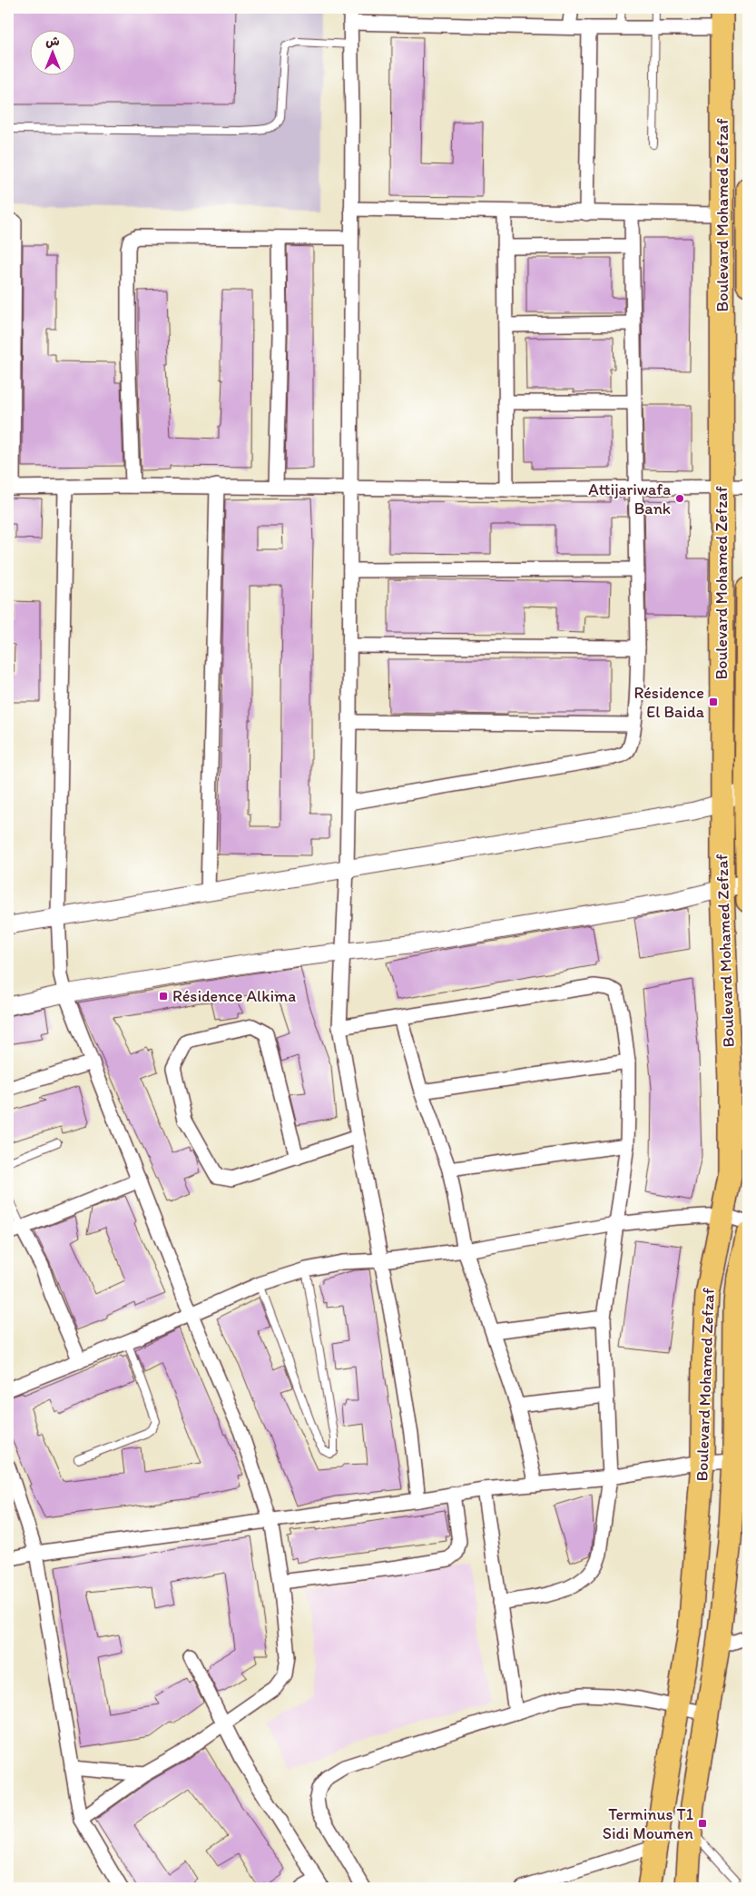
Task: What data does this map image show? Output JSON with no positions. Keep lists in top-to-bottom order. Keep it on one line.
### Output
{"streets":{"main road":["Boulevard Mohamed Zefzaf"]},"places":{"other":["Attijariwafa Bank"],"transit":["Résidence El Baida","Résidence Alkima","Terminus T1 Sidi Moumen"]},"north":"top"}
